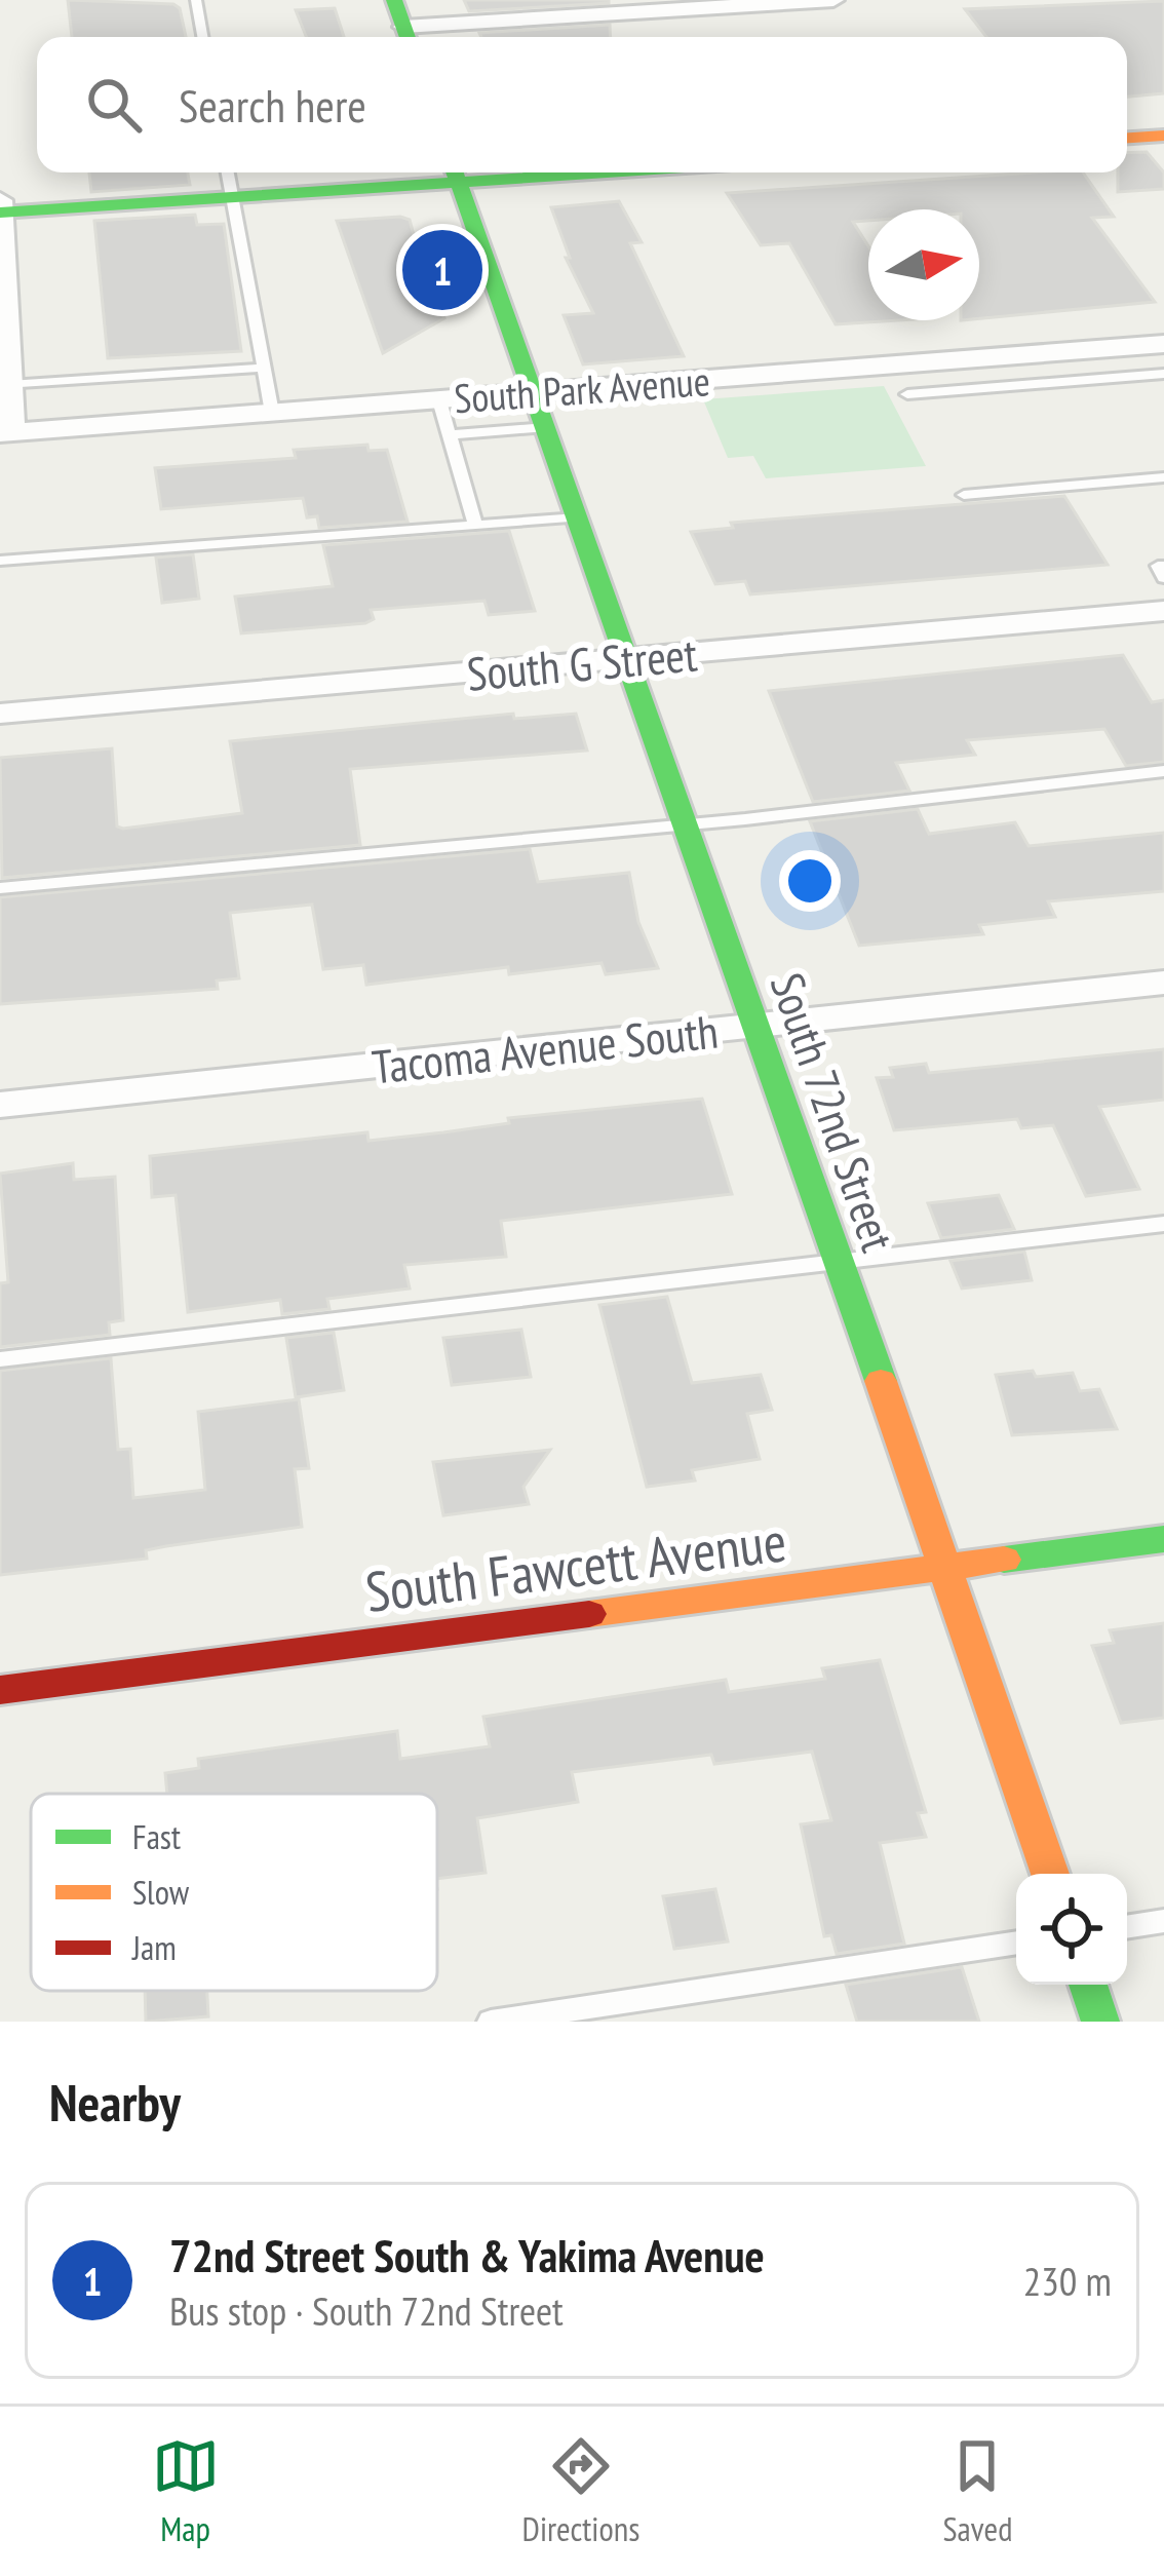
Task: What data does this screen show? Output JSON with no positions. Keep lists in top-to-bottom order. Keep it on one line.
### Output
{"streets":{"main road":["South 72nd Street","South Fawcett Avenue"],"street":["South Park Avenue","South G Street","Tacoma Avenue South"]},"crossings":[["South Park Avenue","South 72nd Street"],["South G Street","South 72nd Street"],["Tacoma Avenue South","South 72nd Street"],["South 72nd Street","South Fawcett Avenue"]],"legend":["Fast","Slow","Jam"],"north":"right","page":{"search":"Search here","pins":"1","heading":"Nearby","list":[{"mark":"1","name":"72nd Street South & Yakima Avenue","note":"Bus stop · South 72nd Street","value":"230 m"}],"nav":["Map","Directions","Saved"]}}
